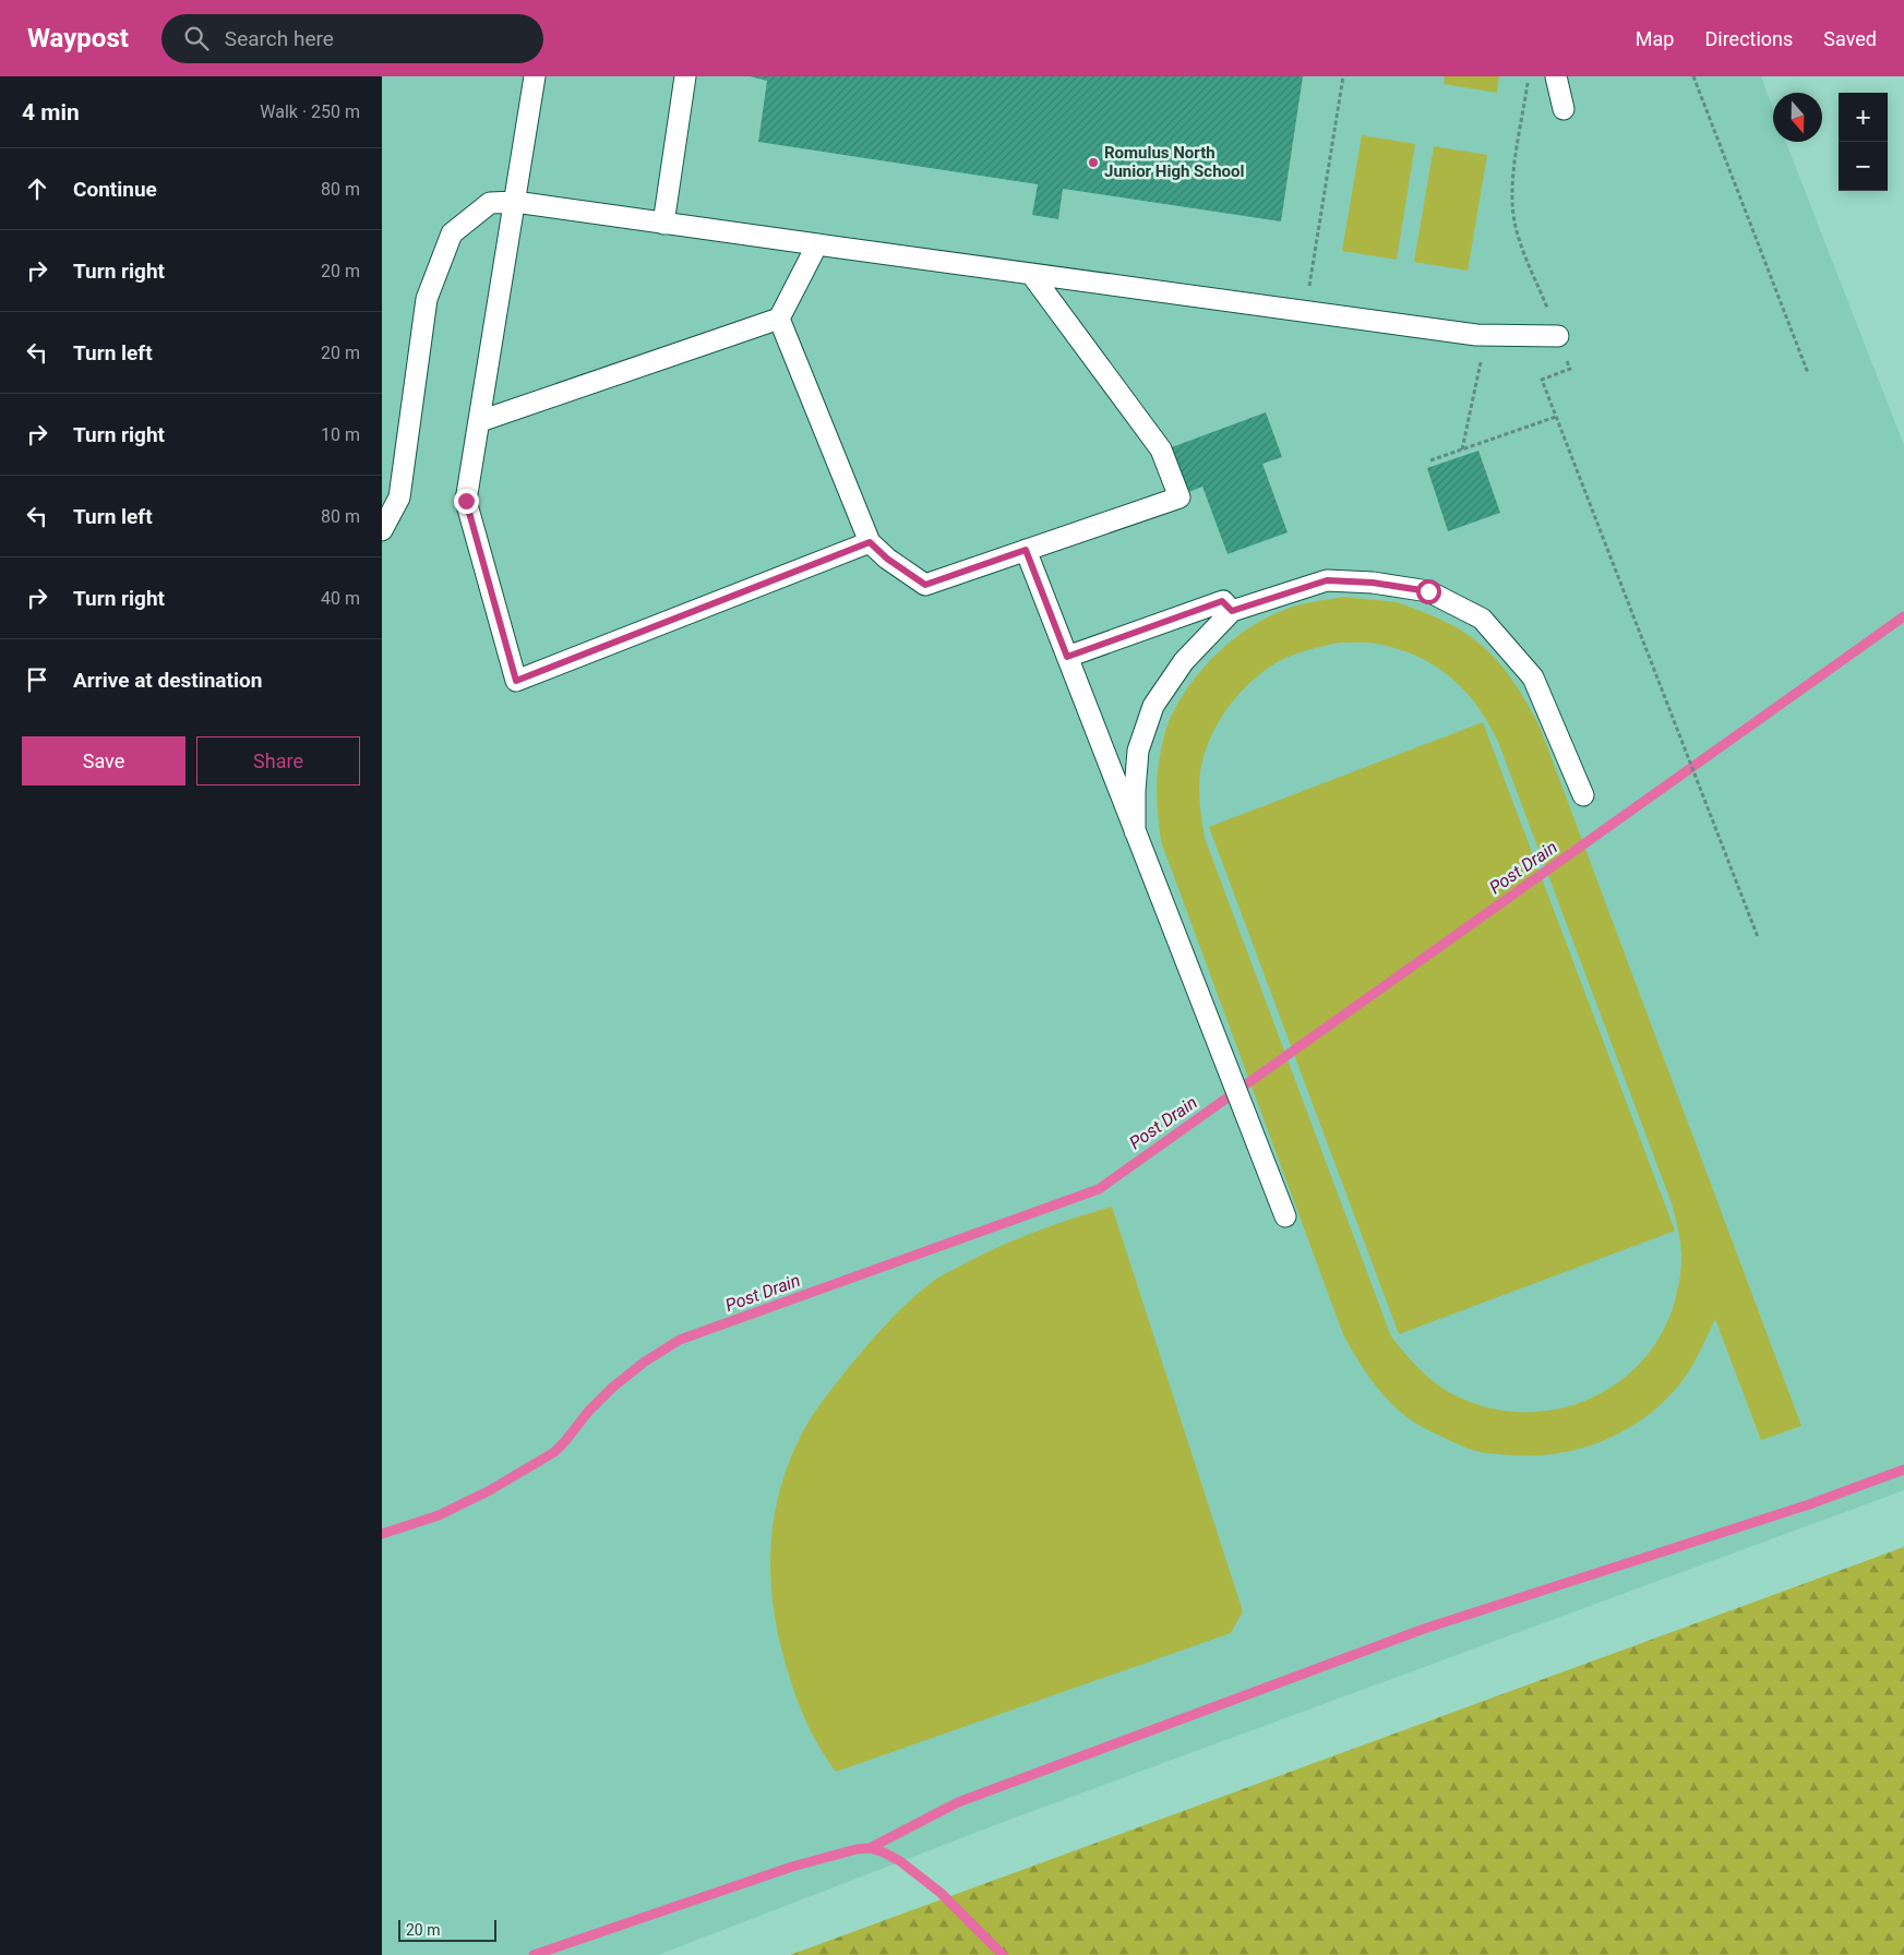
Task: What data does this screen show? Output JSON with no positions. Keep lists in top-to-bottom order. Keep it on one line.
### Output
{"water":["Post Drain"],"places":["Romulus North Junior High School"],"scale_bar":"20 m","north":"bottom","page":{"header":"Waypost","search":"Search here","nav":["Map","Directions","Saved"],"heading":["4 min","Walk · 250 m"],"map_buttons":["+","−"],"list":[["Continue","80 m"],["Turn right","20 m"],["Turn left","20 m"],["Turn right","10 m"],["Turn left","80 m"],["Turn right","40 m"],"Arrive at destination"],"buttons":["Save","Share"],"scale":"20 m"}}
